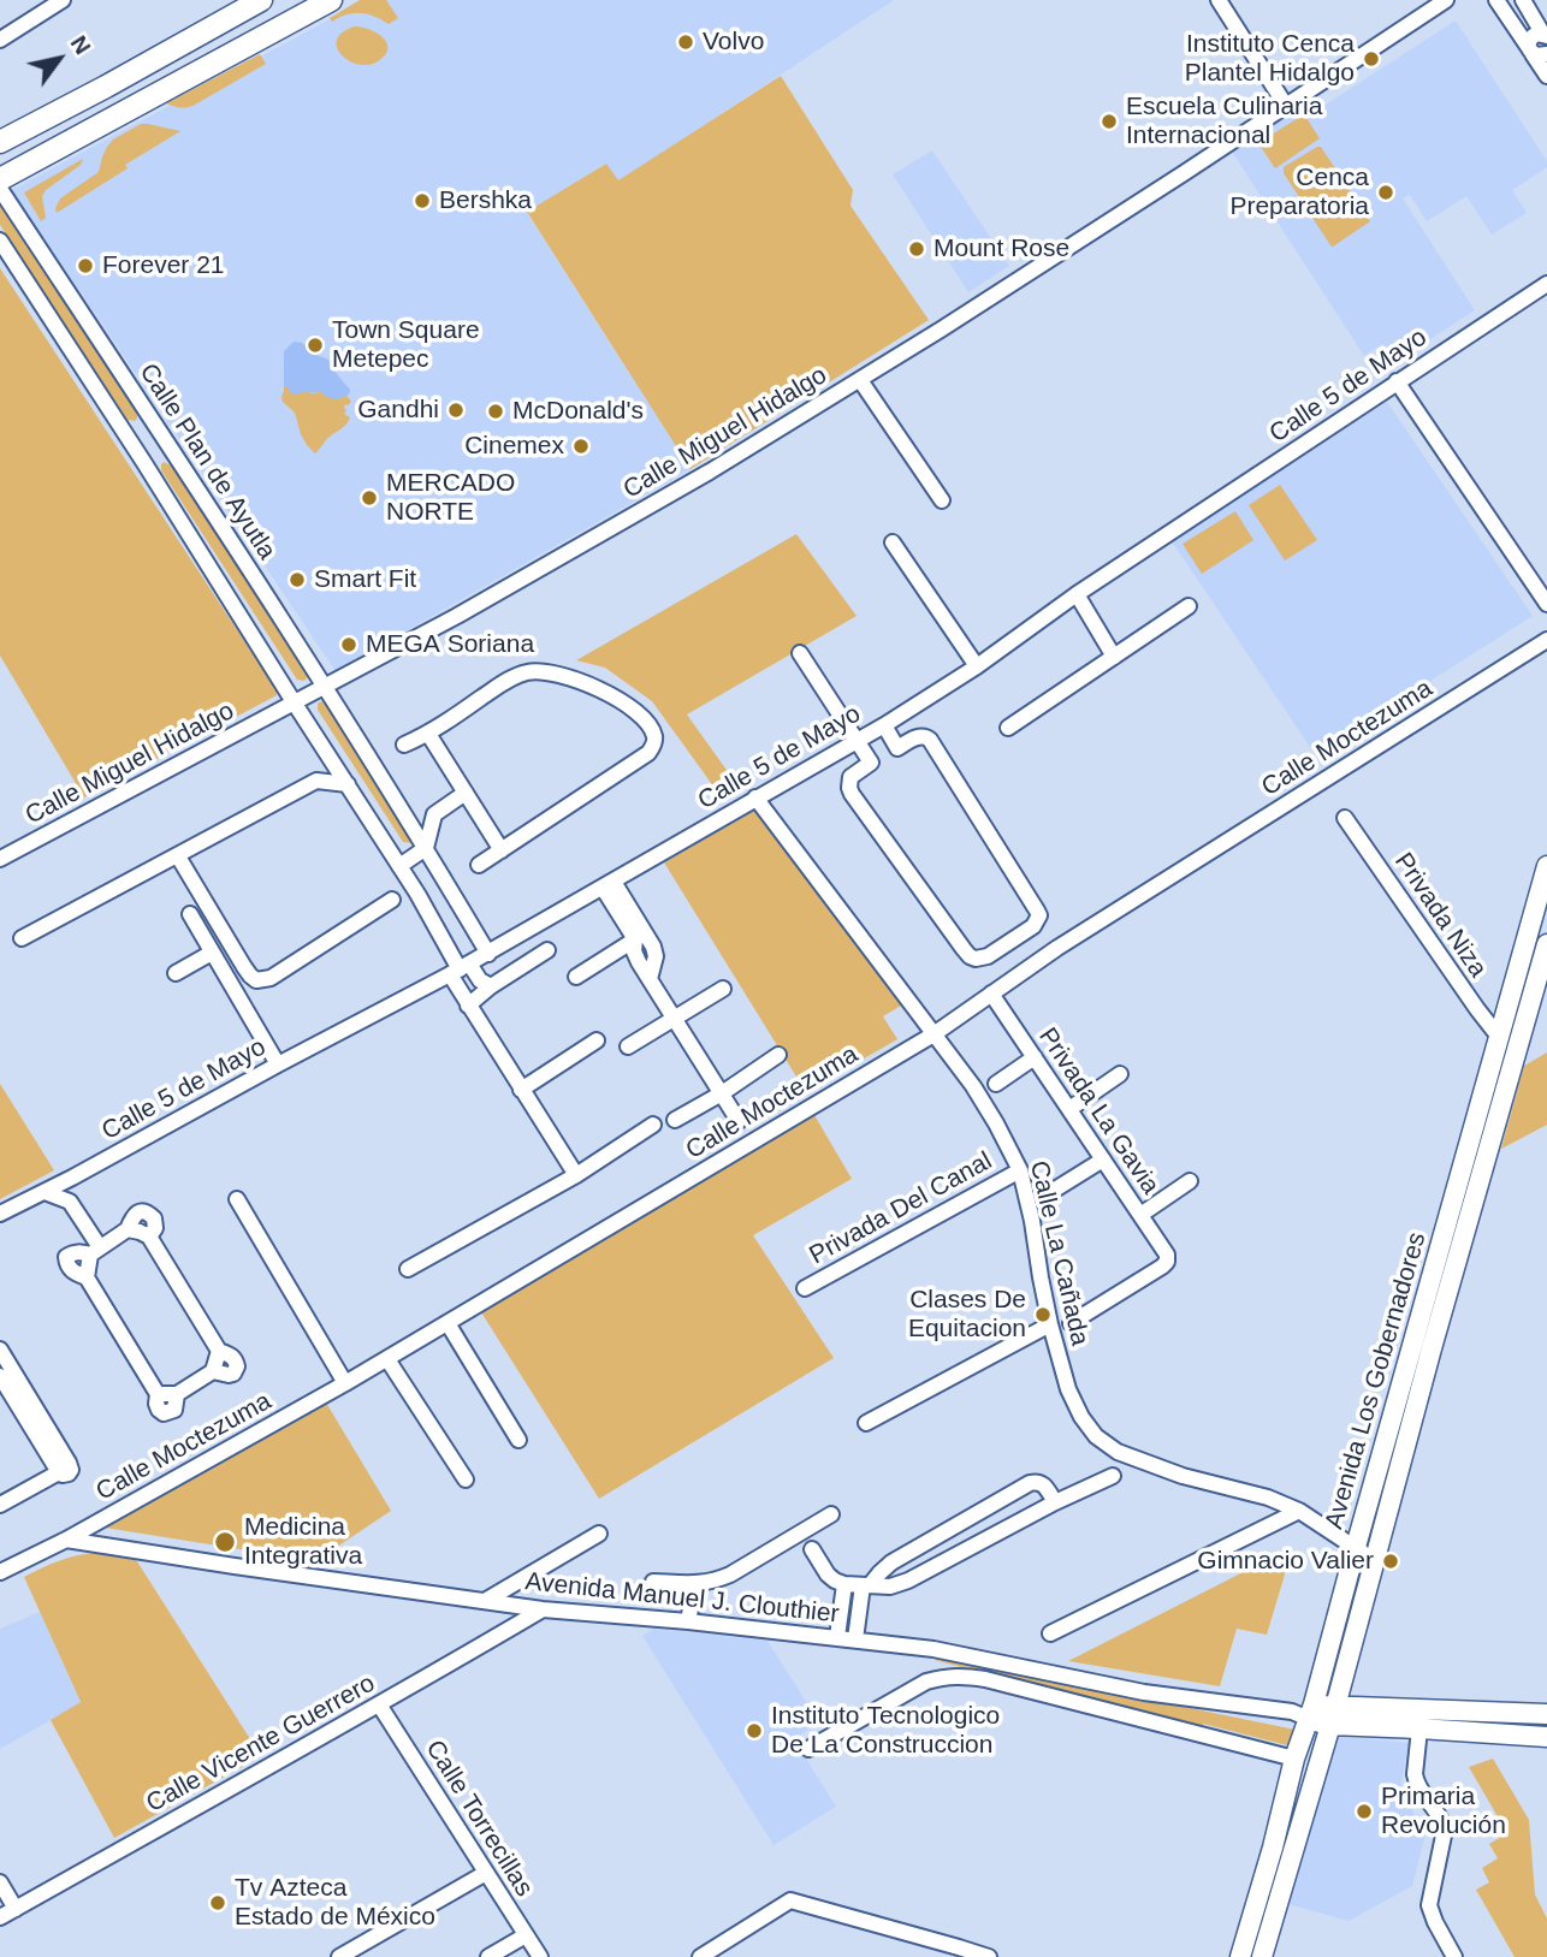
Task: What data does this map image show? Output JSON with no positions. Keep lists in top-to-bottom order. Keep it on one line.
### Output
{"streets":{"street":["Calle 5 de Mayo","Calle Miguel Hidalgo","Calle Plan de Ayutla","Calle Moctezuma","Privada Niza","Privada La Gavia","Privada Del Canal","Calle La Cañada","Avenida Los Gobernadores","Avenida Manuel J. Clouthier","Calle Vicente Guerrero","Calle Torrecillas"]},"crossings":[["Calle 5 de Mayo","Calle Plan de Ayutla"],["Calle 5 de Mayo","Calle La Cañada"],["Calle Miguel Hidalgo","Calle Plan de Ayutla"],["Calle Moctezuma","Privada La Gavia"],["Calle Moctezuma","Calle La Cañada"],["Calle Moctezuma","Avenida Manuel J. Clouthier"],["Privada Niza","Avenida Los Gobernadores"],["Privada Del Canal","Calle La Cañada"],["Calle La Cañada","Avenida Los Gobernadores"],["Avenida Los Gobernadores","Avenida Manuel J. Clouthier"],["Avenida Manuel J. Clouthier","Calle Vicente Guerrero"],["Calle Vicente Guerrero","Calle Torrecillas"]],"places":["Volvo","Instituto Cenca Plantel Hidalgo","Escuela Culinaria Internacional","Cenca Preparatoria","Bershka","Mount Rose","Forever 21","Town Square Metepec","Gandhi","McDonald's","Cinemex","MERCADO NORTE","Smart Fit","MEGA Soriana","Clases De Equitacion","Medicina Integrativa","Gimnacio Valier","Instituto Tecnologico De La Construccion","Primaria Revolución","Tv Azteca Estado de México"],"north":"top right"}
